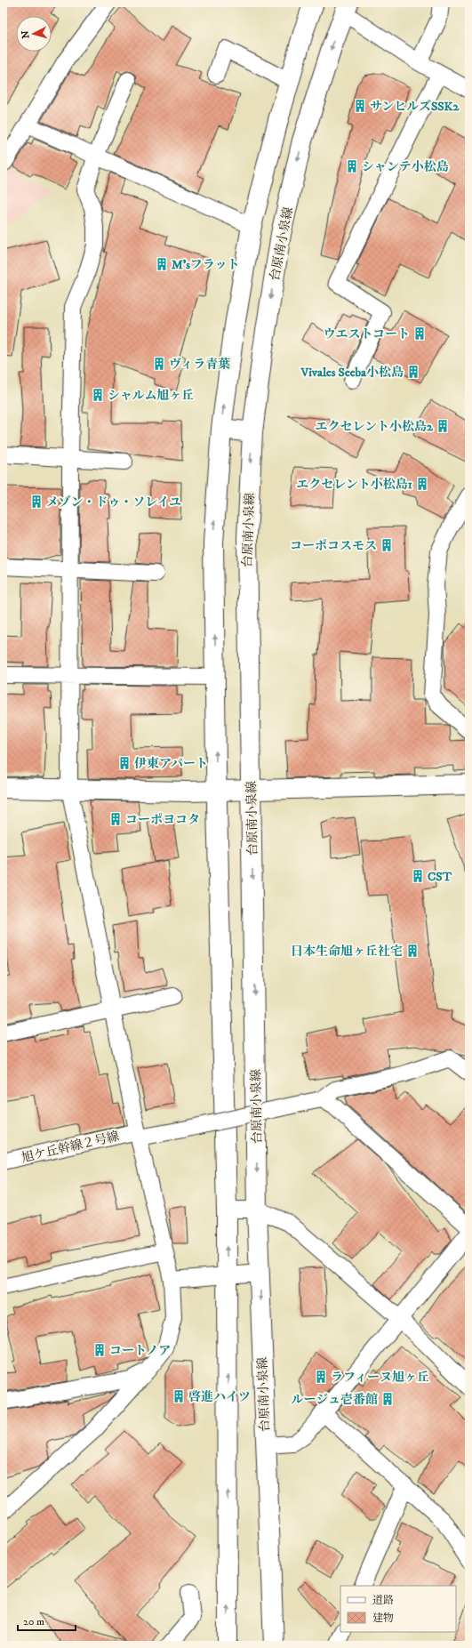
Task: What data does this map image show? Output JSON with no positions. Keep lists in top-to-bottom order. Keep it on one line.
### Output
{"streets":{"street":["台原南小泉線","旭ケ丘幹線２号線"]},"places":{"building":["サンヒルズSSK2","シャンテ小松島","M'sフラット","ウエストコート","ヴィラ青葉","Vivales Seeba小松島","シャルム旭ヶ丘","エクセレント小松島2","エクセレント小松島1","メゾン・ドゥ・ソレイユ","コーポコスモス","伊東アパート","コーポヨコタ","CST","日本生命旭ヶ丘社宅","コートノア","ラフィーヌ旭ヶ丘","啓進ハイツ","ルージュ壱番館"]},"legend":["道路","建物"],"scale_bar":"20 m","north":"left"}
